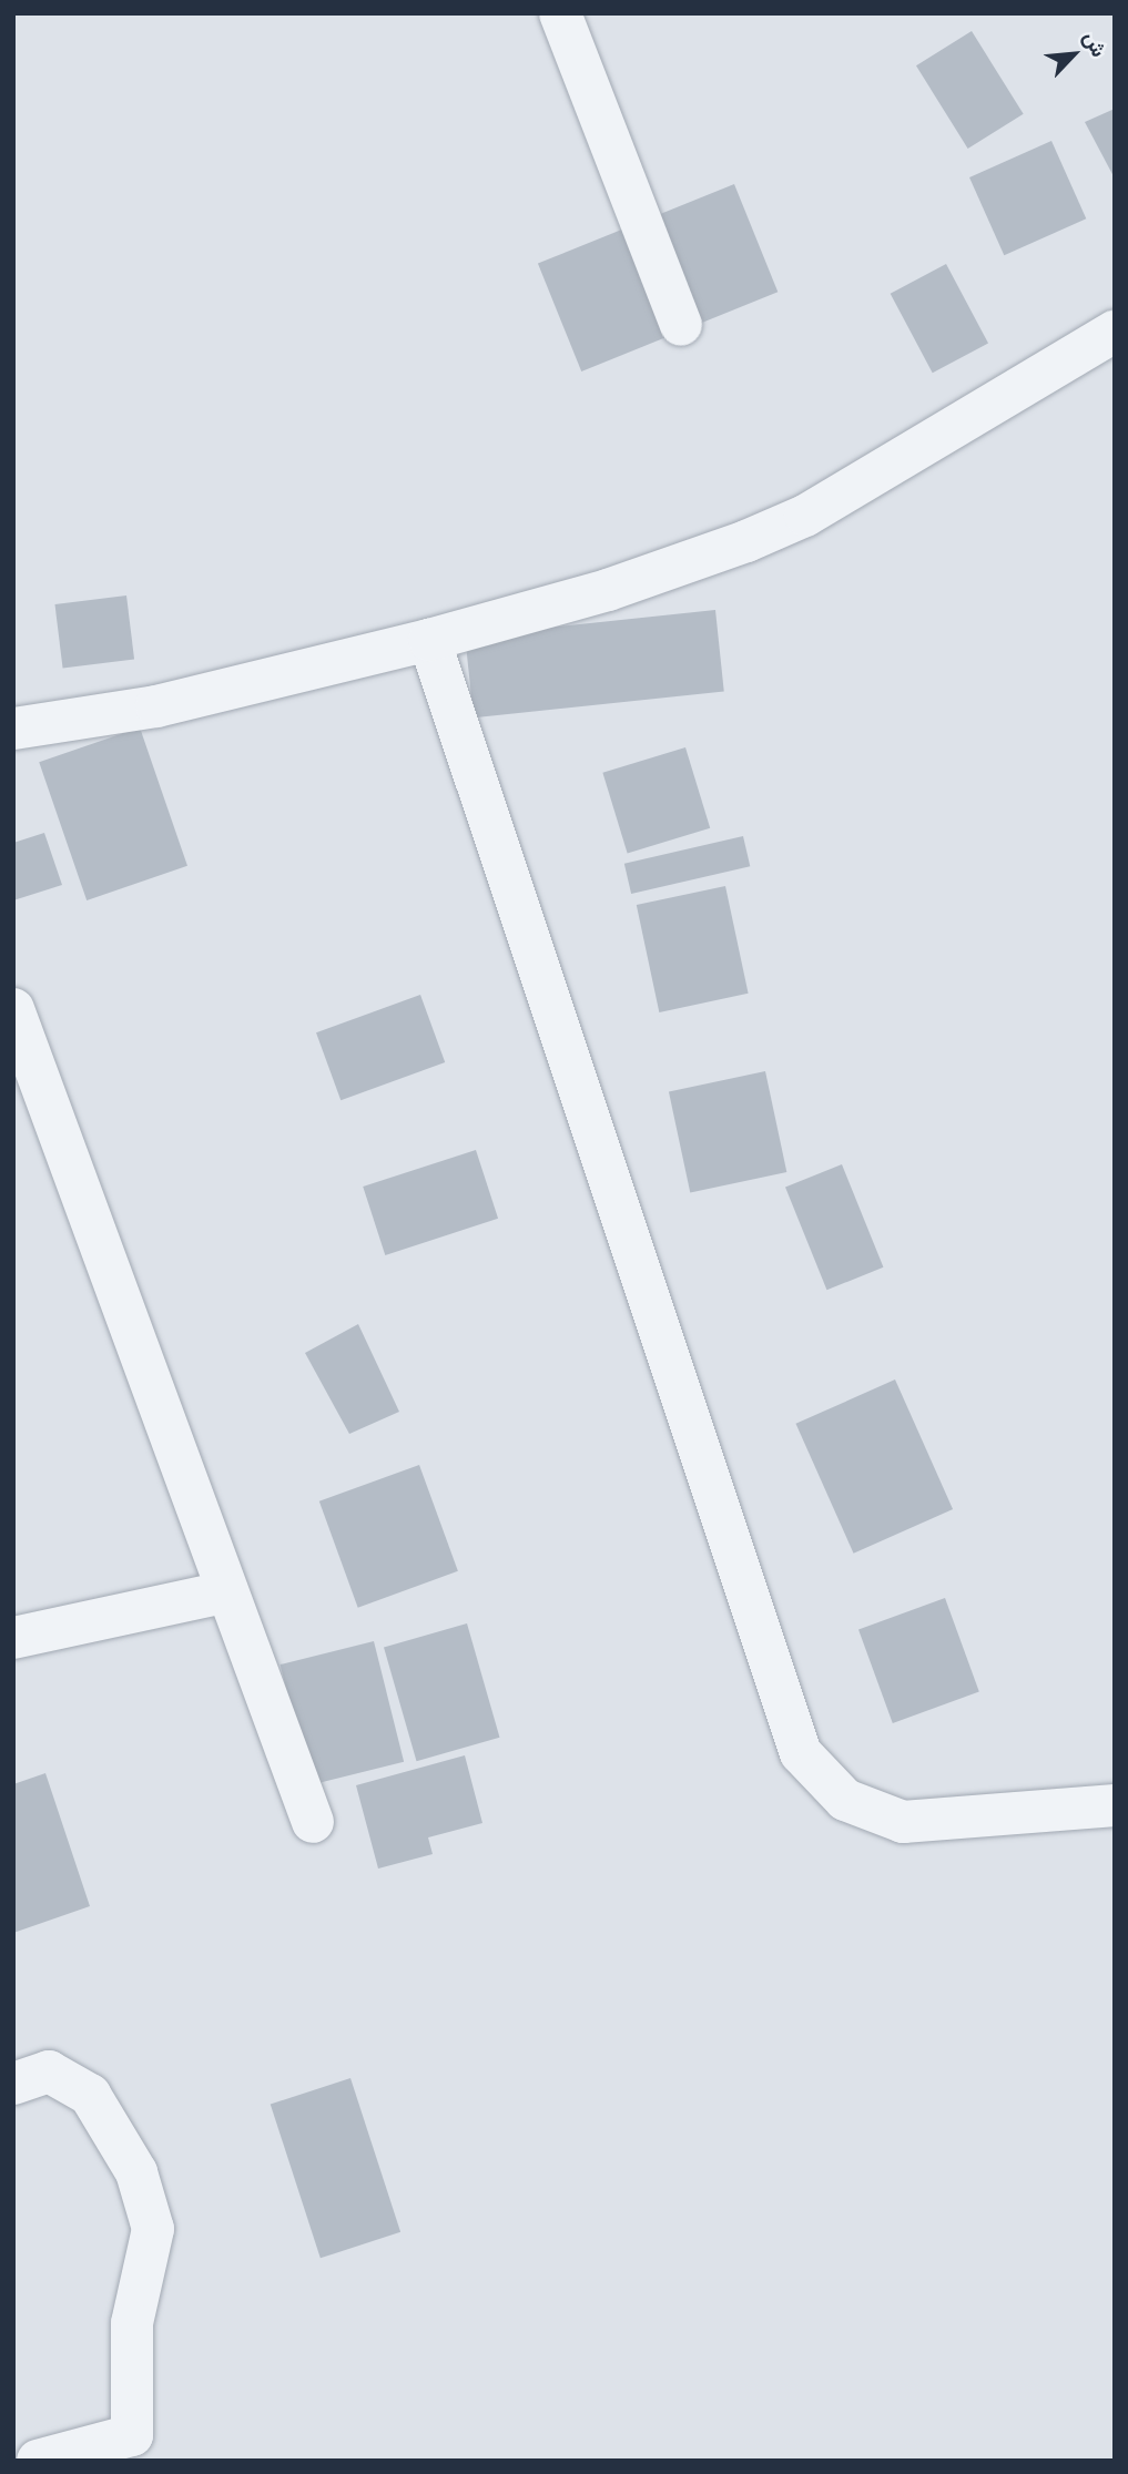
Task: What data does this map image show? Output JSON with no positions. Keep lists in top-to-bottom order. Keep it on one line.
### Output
{"north":"top right"}
